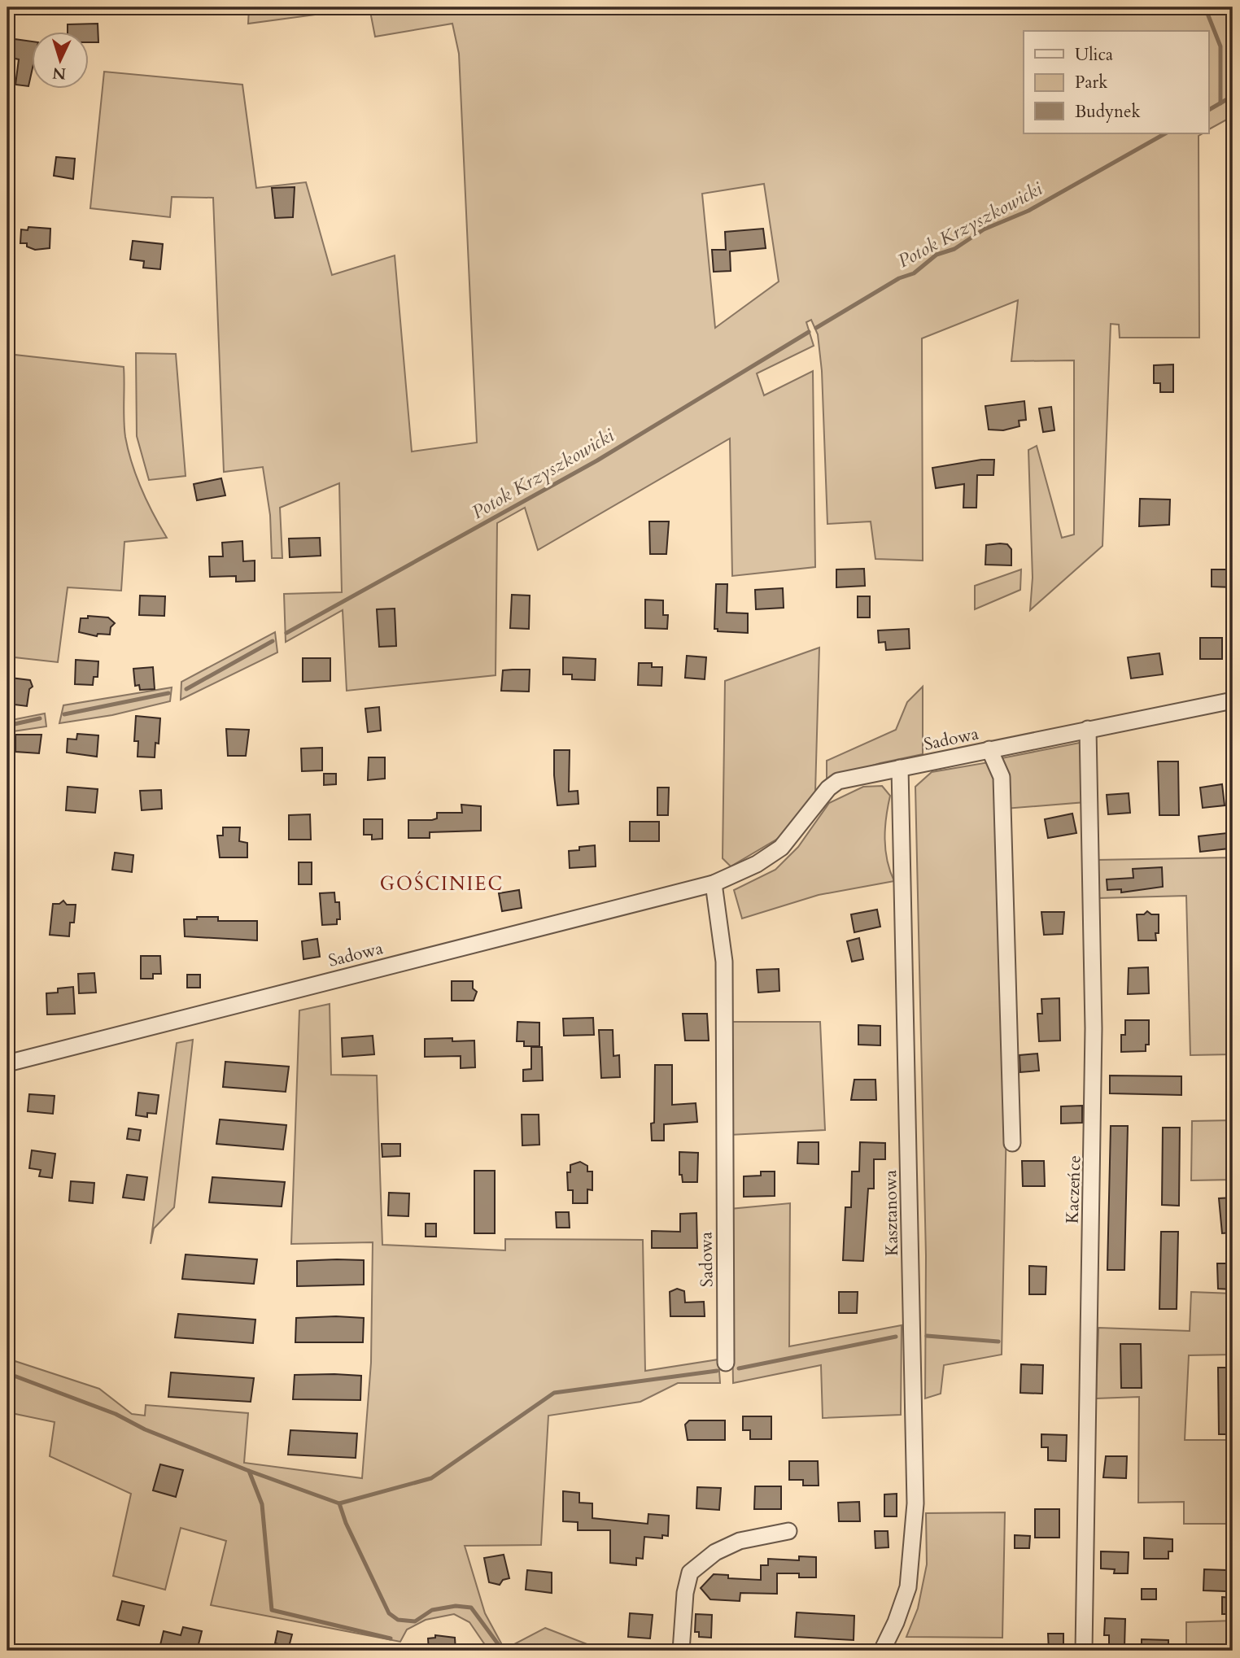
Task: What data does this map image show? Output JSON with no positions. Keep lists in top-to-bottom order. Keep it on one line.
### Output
{"streets":{"street":["Sadowa","Kaczeńce","Kasztanowa"]},"crossings":[["Sadowa","Kaczeńce"],["Sadowa","Kasztanowa"]],"districts":["GOŚCINIEC"],"water":["Potok Krzyszkowicki"],"legend":["Ulica","Park","Budynek"],"north":"bottom"}
